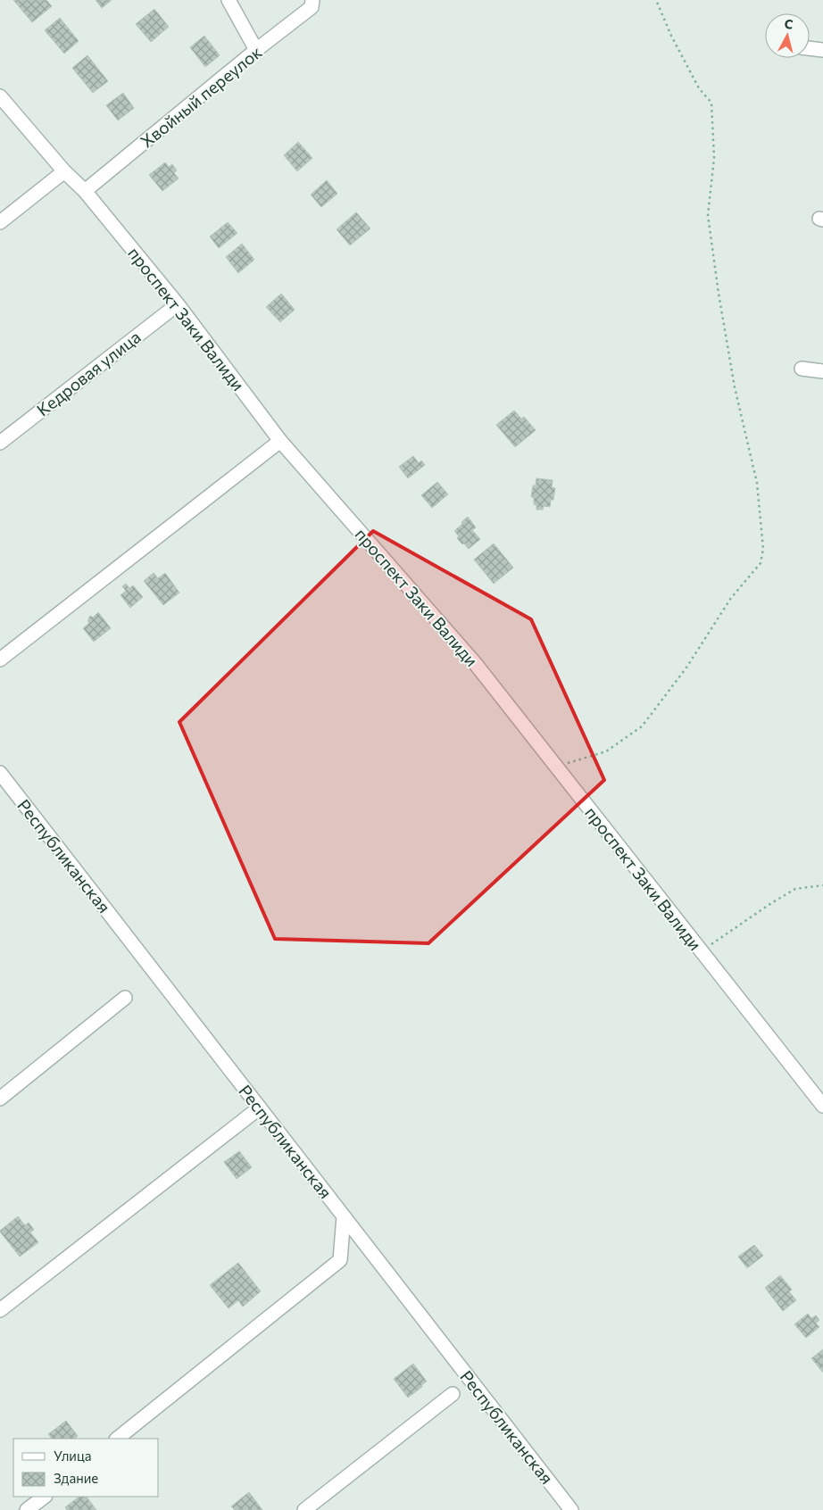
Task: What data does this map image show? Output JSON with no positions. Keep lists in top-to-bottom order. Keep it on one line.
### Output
{"streets":{"street":["Хвойный переулок","проспект Заки Валиди","Кедровая улица","Республиканская"]},"crossings":[["Хвойный переулок","проспект Заки Валиди"],["проспект Заки Валиди","Кедровая улица"]],"legend":["Улица","Здание"],"north":"top"}
